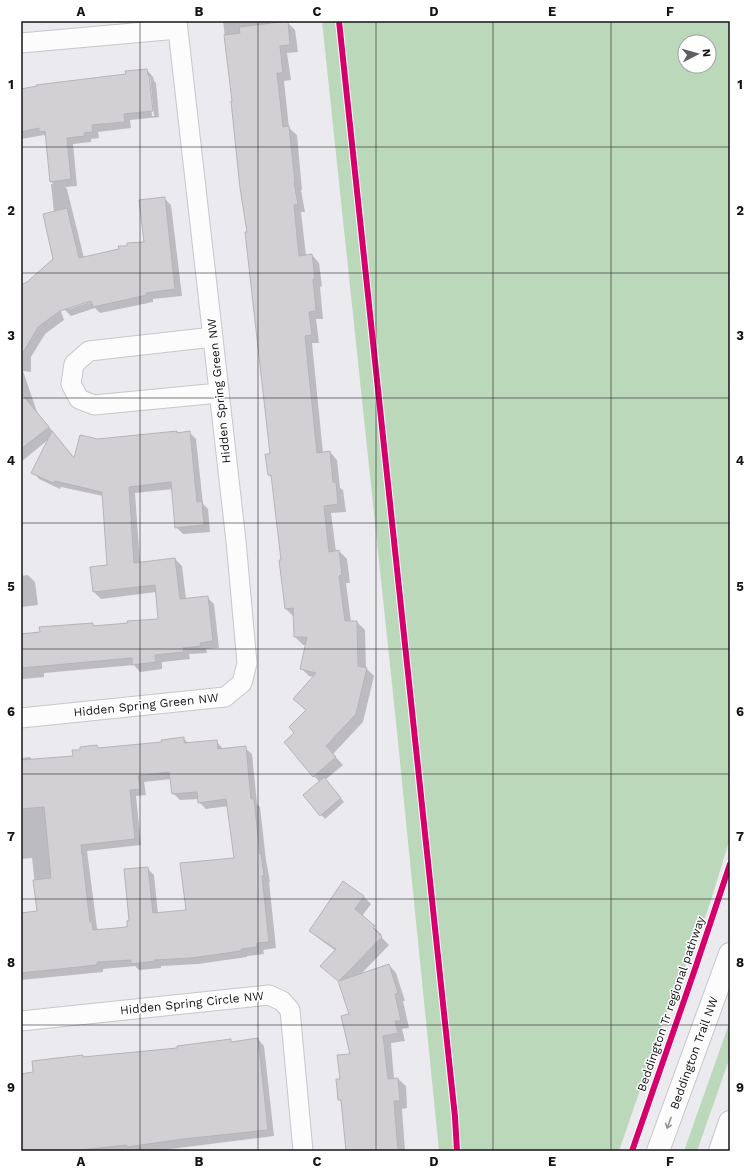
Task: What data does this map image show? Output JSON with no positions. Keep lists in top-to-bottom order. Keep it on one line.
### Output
{"streets":{"main road":["Beddington Trail NW"],"street":["Hidden Spring Green NW","Hidden Spring Circle NW"],"cycle path":["Beddington Tr regional pathway"]},"one_way":["Beddington Trail NW"],"north":"right","grid":{"columns":["A","B","C","D","E","F"],"rows":["1","2","3","4","5","6","7","8","9"]}}
